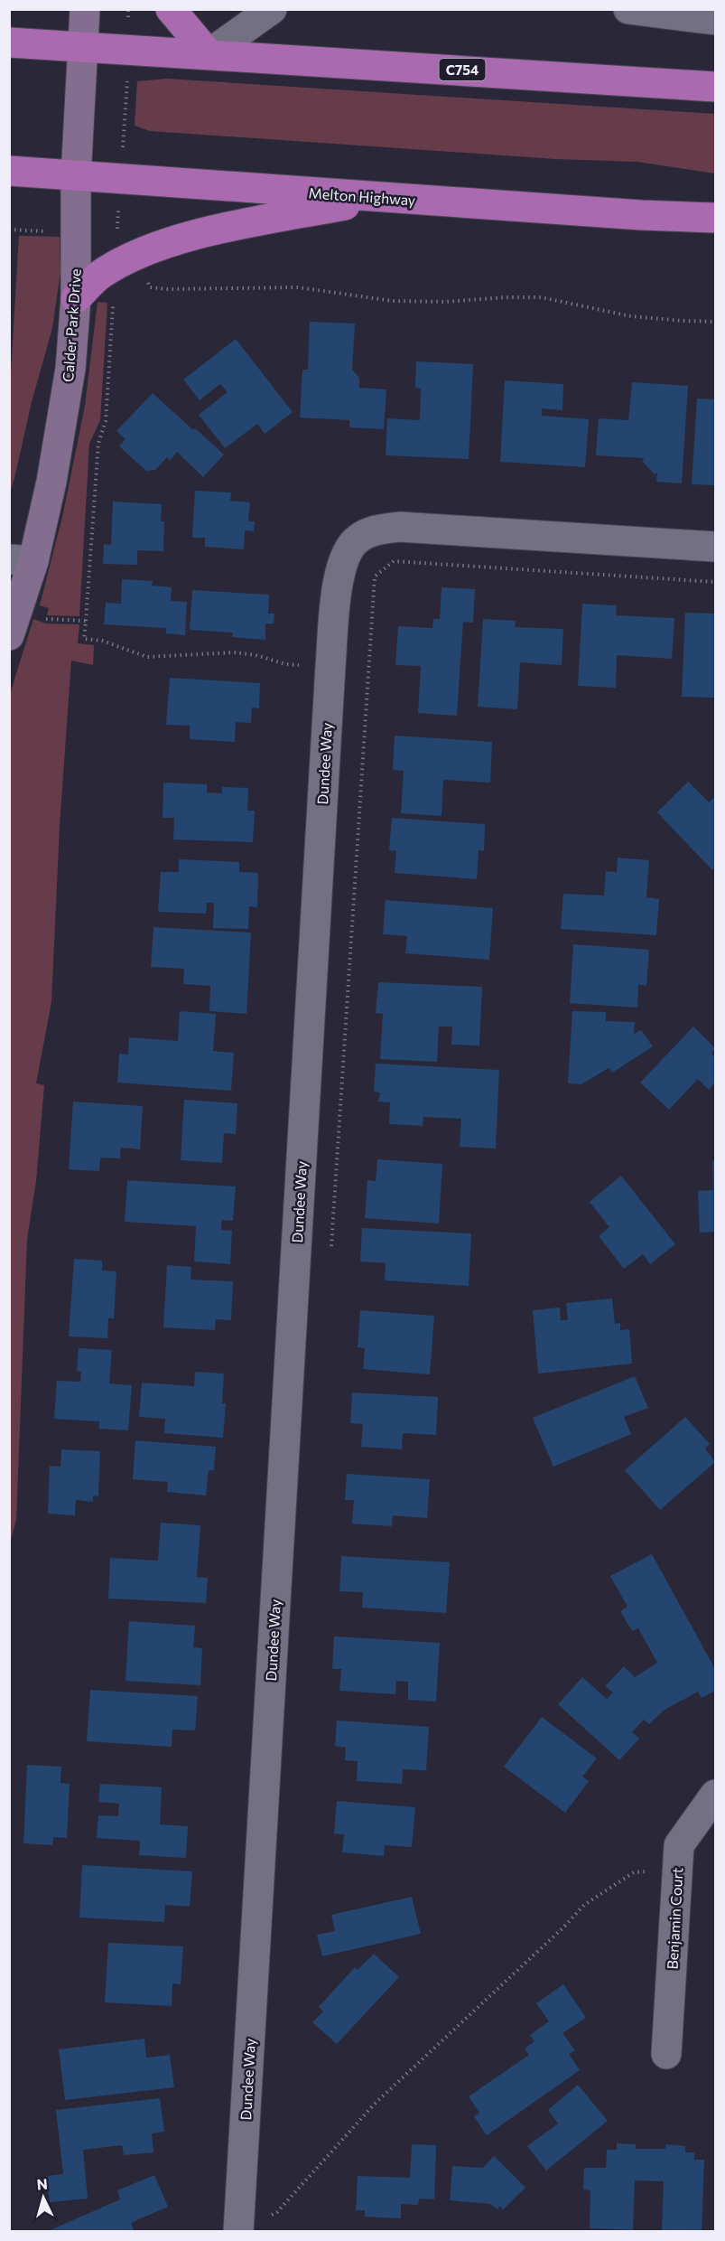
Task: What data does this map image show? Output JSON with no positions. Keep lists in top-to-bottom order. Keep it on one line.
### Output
{"streets":{"highway":["C754","Melton Highway"],"street":["Calder Park Drive","Dundee Way","Benjamin Court"]},"crossings":[["C754","Calder Park Drive"],["Melton Highway","Calder Park Drive"]],"north":"top"}
